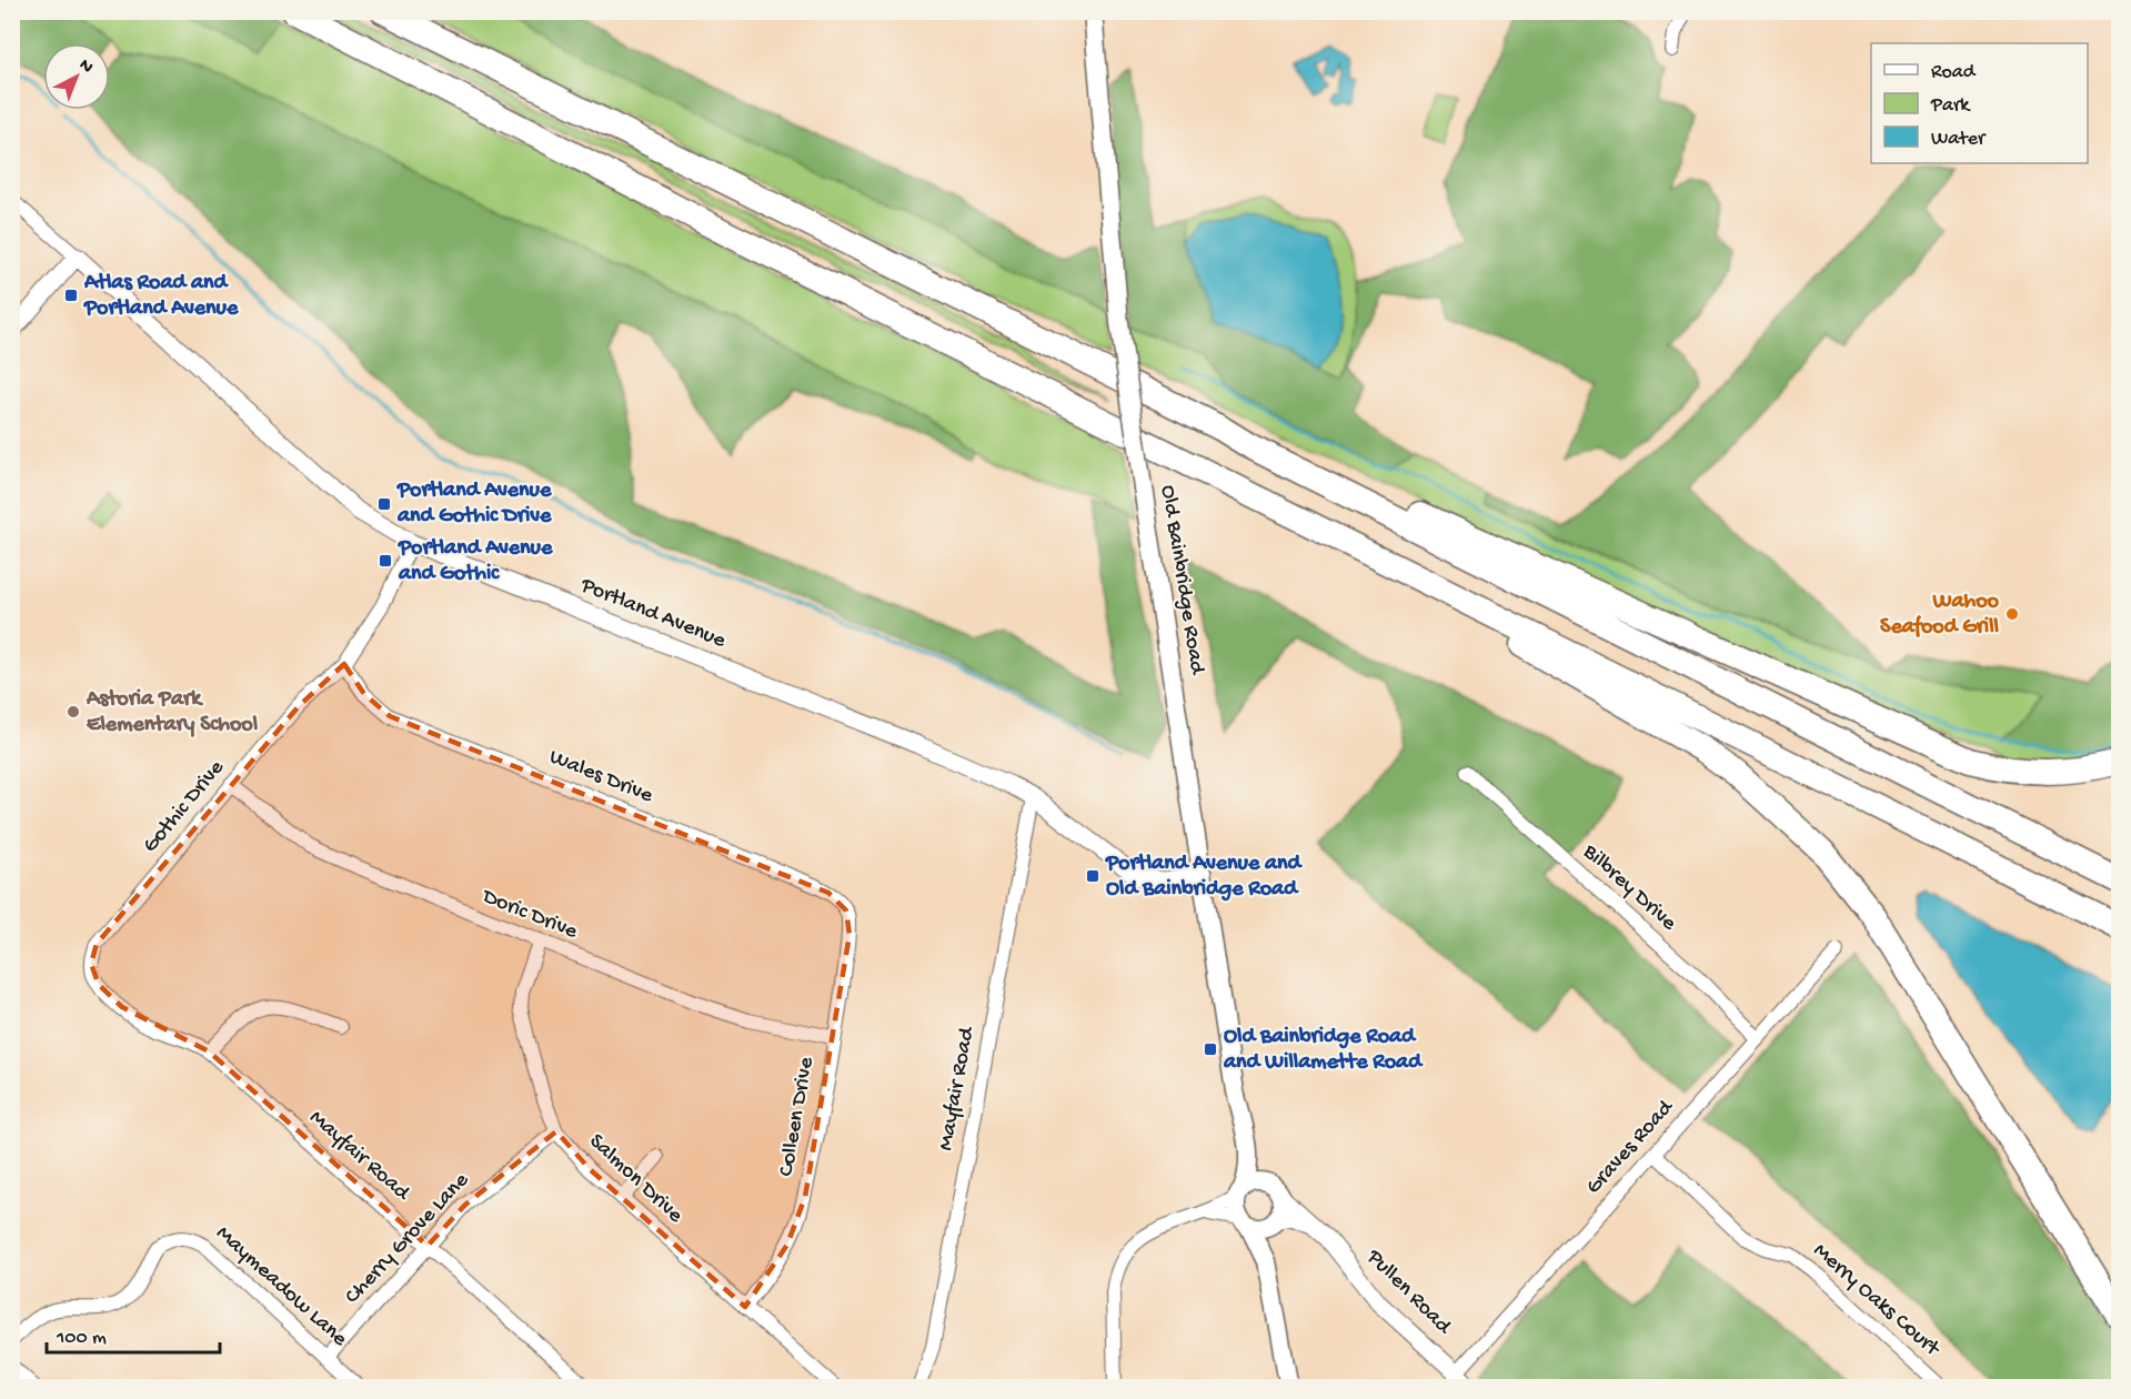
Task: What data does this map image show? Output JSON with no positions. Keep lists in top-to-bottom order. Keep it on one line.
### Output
{"streets":{"main road":["Old Bainbridge Road"],"street":["Portland Avenue","Wales Drive","Gothic Drive","Bilbrey Drive","Doric Drive","Mayfair Road","Colleen Drive","Graves Road","Salmon Drive","Cherry Grove Lane","Maymeadow Lane","Pullen Road","Merry Oaks Court"]},"crossings":[["Old Bainbridge Road","Portland Avenue"],["Old Bainbridge Road","Pullen Road"],["Portland Avenue","Gothic Drive"],["Portland Avenue","Mayfair Road"],["Wales Drive","Gothic Drive"],["Wales Drive","Colleen Drive"],["Gothic Drive","Doric Drive"],["Gothic Drive","Mayfair Road"],["Bilbrey Drive","Graves Road"],["Doric Drive","Colleen Drive"],["Doric Drive","Salmon Drive"],["Mayfair Road","Cherry Grove Lane"],["Colleen Drive","Salmon Drive"],["Graves Road","Pullen Road"],["Graves Road","Merry Oaks Court"],["Salmon Drive","Cherry Grove Lane"],["Cherry Grove Lane","Maymeadow Lane"]],"places":{"transit":["Atlas Road and Portland Avenue","Portland Avenue and Gothic Drive","Portland Avenue and Gothic","Portland Avenue and Old Bainbridge Road","Old Bainbridge Road and Willamette Road"],"other":["Wahoo Seafood Grill","Astoria Park Elementary School"]},"legend":["Road","Park","Water"],"scale_bar":"100 m","north":"top right"}
